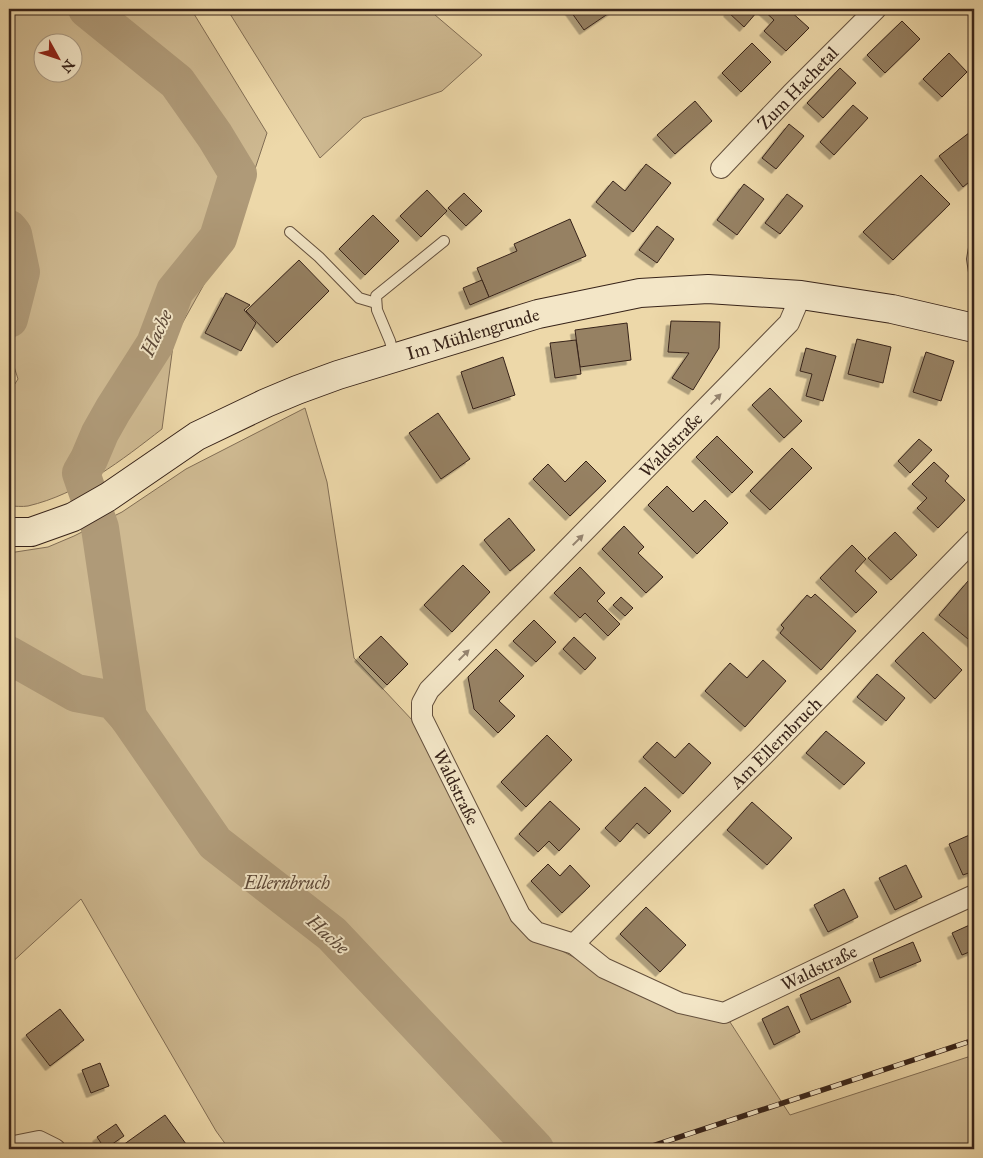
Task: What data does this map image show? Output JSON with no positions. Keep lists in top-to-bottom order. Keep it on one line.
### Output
{"streets":{"main road":["Im Mühlengrunde"],"street":["Zum Hachetal","Waldstraße","Am Ellernbruch"]},"crossings":[["Im Mühlengrunde","Waldstraße"],["Waldstraße","Am Ellernbruch"]],"one_way":["Waldstraße"],"water":["Hache"],"parks":["Ellernbruch"],"north":"bottom right"}
